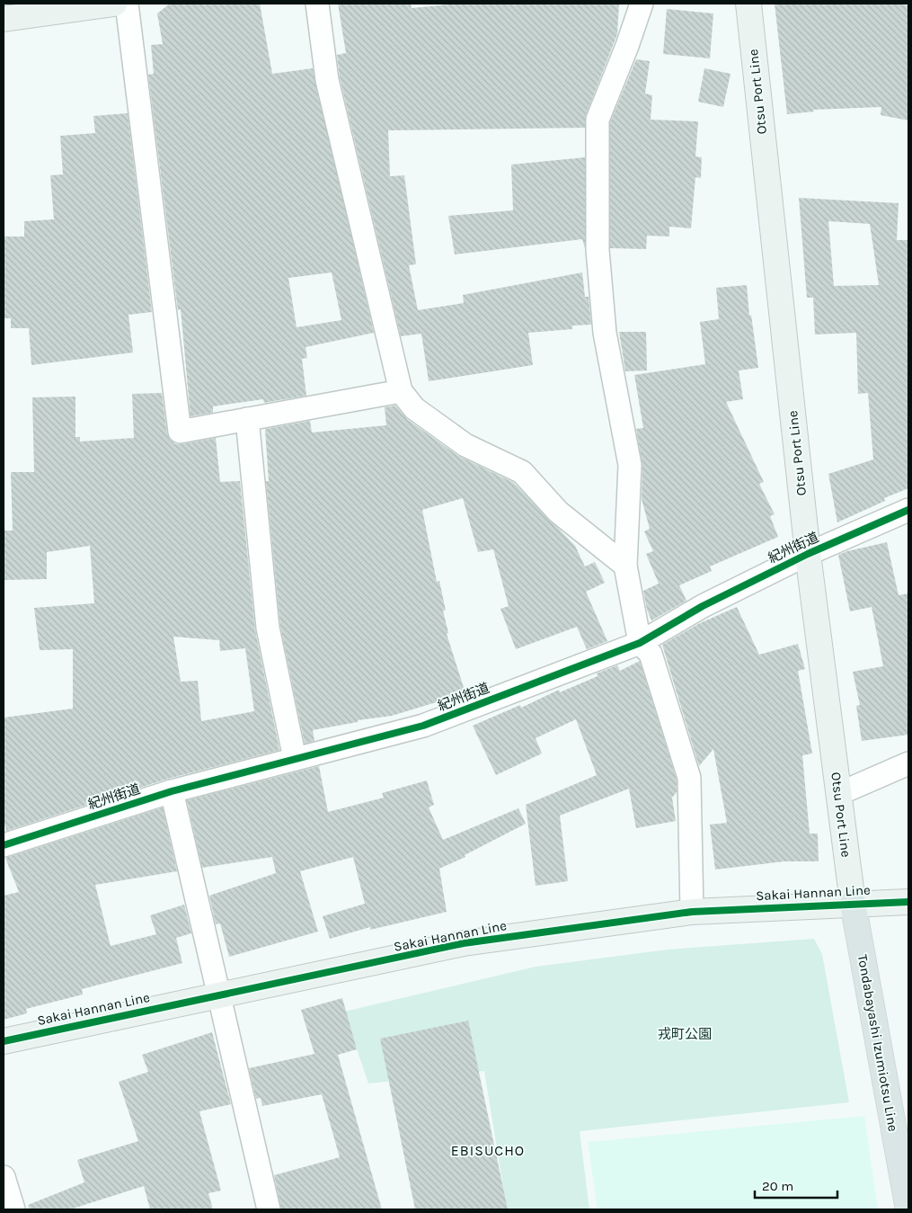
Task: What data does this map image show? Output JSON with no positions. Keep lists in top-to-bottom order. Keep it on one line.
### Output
{"streets":{"main road":["Otsu Port Line","Sakai Hannan Line","Tondabayashi Izumiotsu Line"],"street":["紀州街道"]},"crossings":[["Otsu Port Line","紀州街道"],["Otsu Port Line","Sakai Hannan Line"],["Otsu Port Line","Tondabayashi Izumiotsu Line"],["Sakai Hannan Line","Tondabayashi Izumiotsu Line"]],"districts":["EBISUCHO"],"parks":["戎町公園"],"scale_bar":"20 m"}
